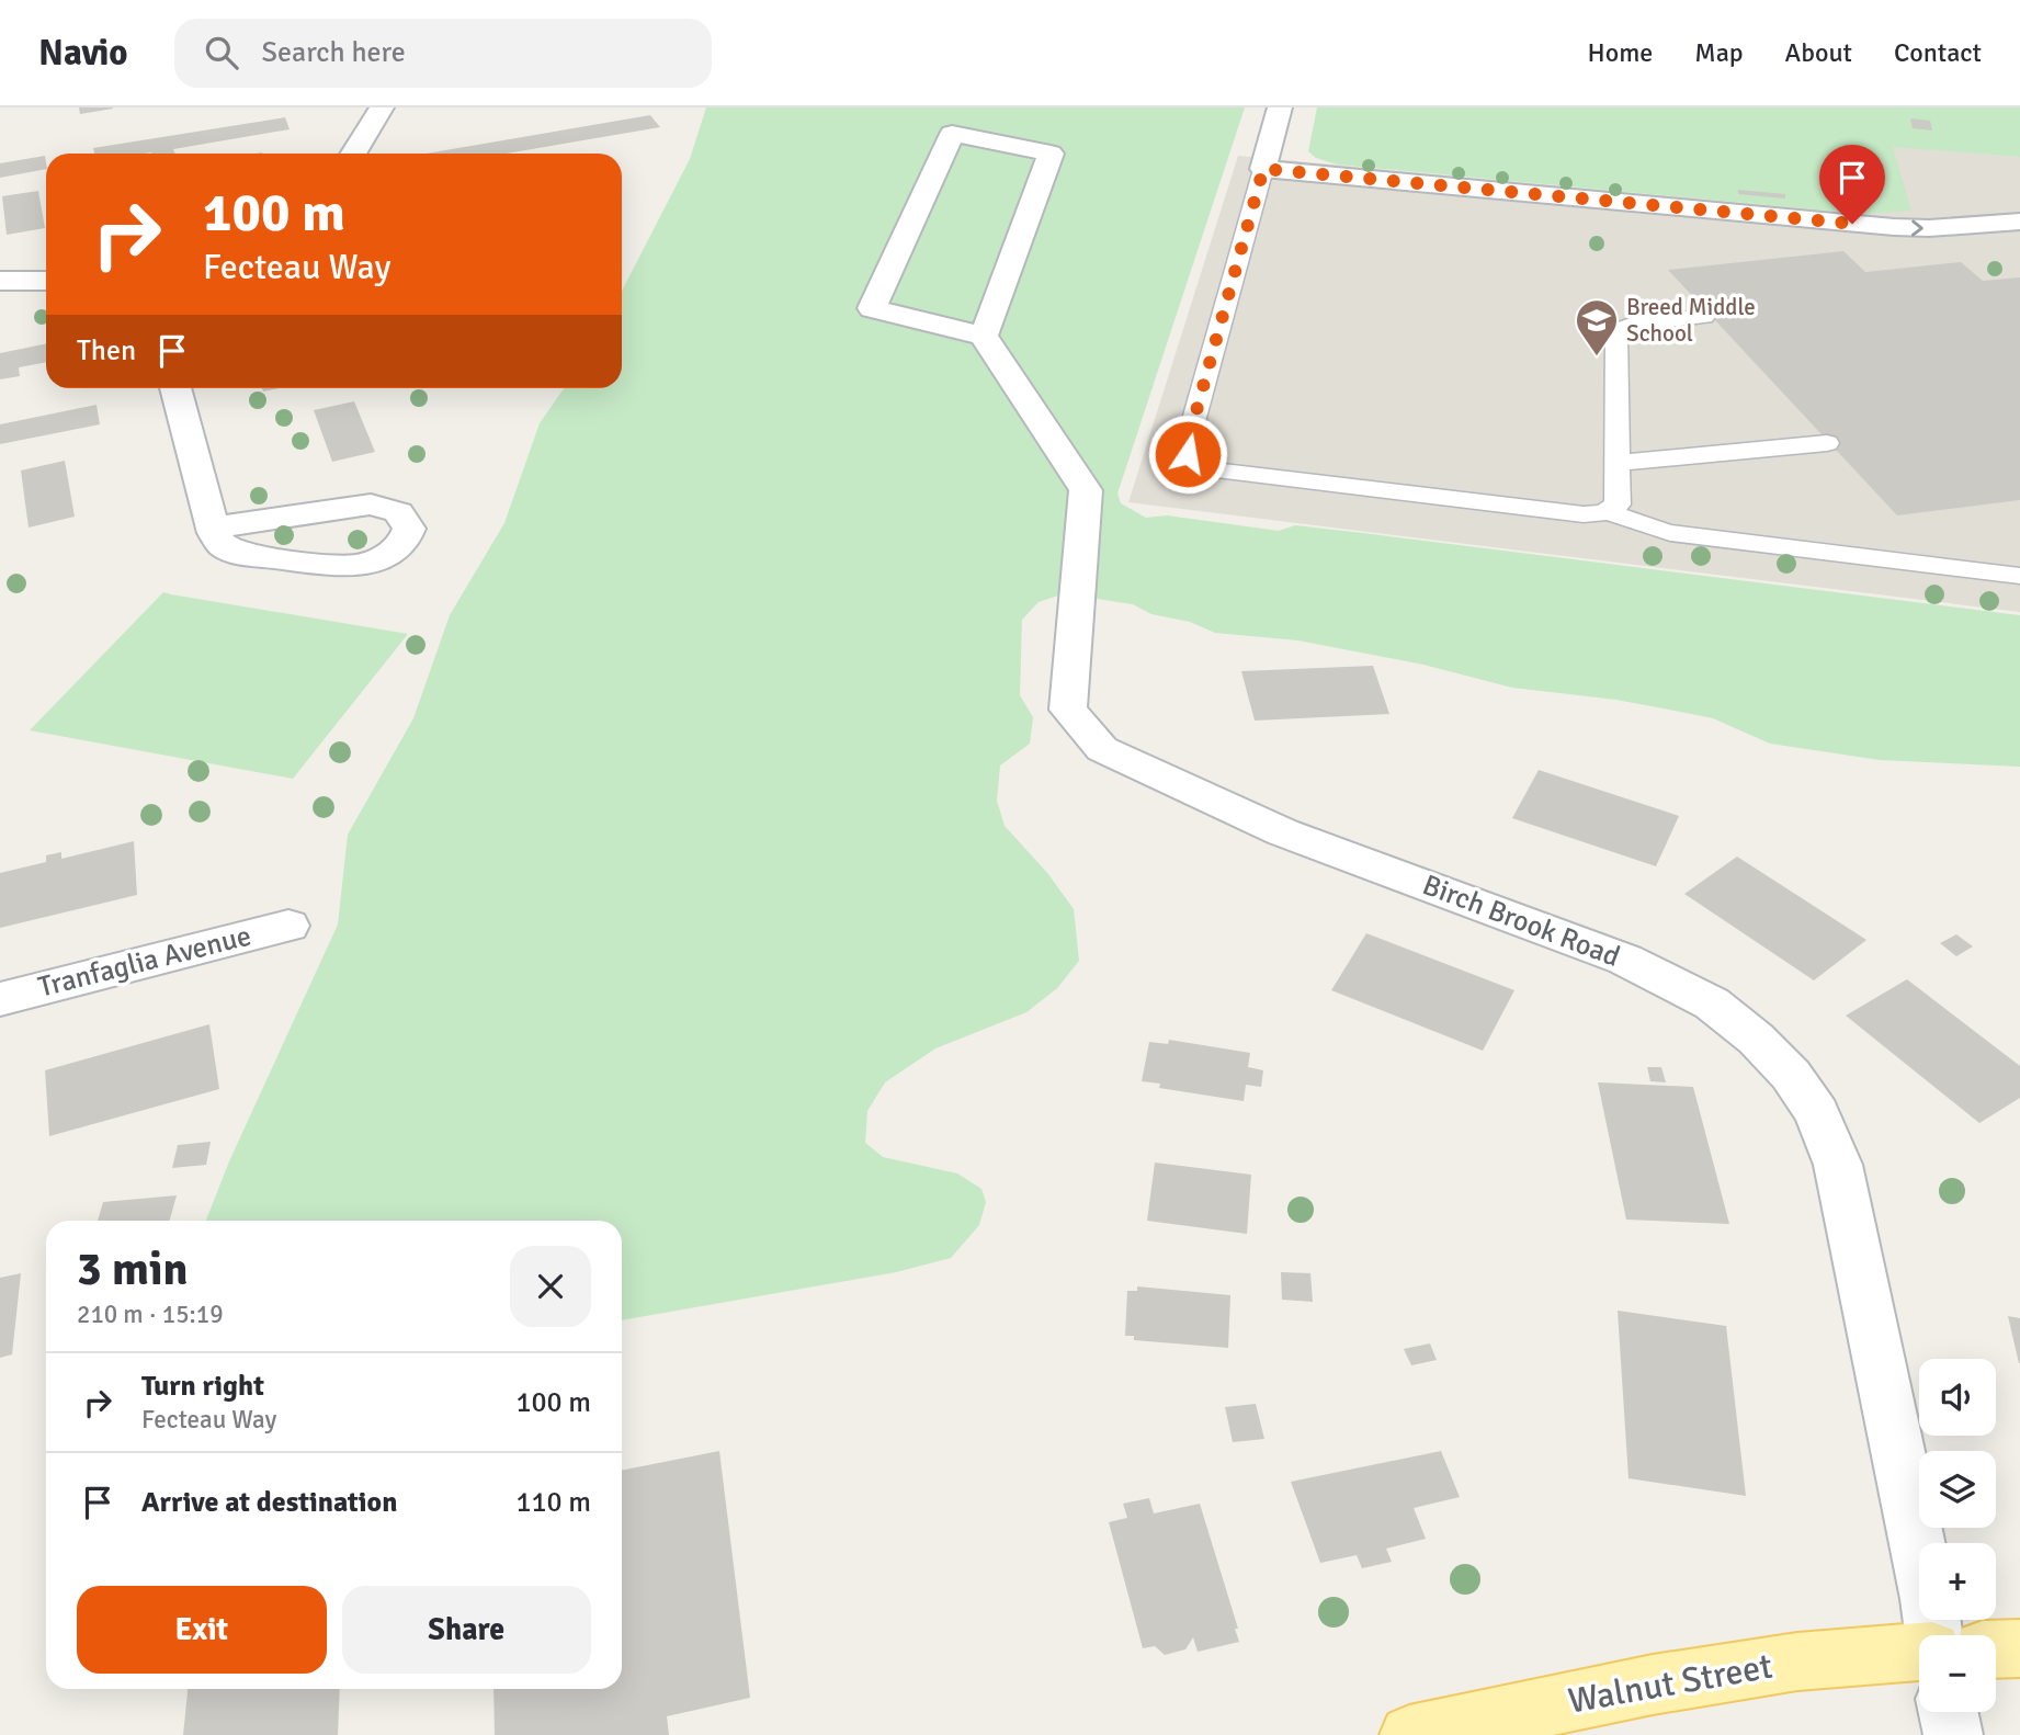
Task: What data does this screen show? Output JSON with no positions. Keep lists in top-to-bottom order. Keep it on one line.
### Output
{"streets":{"main road":["Walnut Street"],"street":["Birch Brook Road","Tranfaglia Avenue"]},"places":{"school or university":["Breed Middle School"]},"page":{"header":"Navio","search":"Search here","nav":["Home","Map","About","Contact"],"turn":["100 m","Fecteau Way"],"then":"Then","heading":["3 min","210 m · 15:19"],"list":[{"name":"Turn right","note":"Fecteau Way","value":"100 m"},{"name":"Arrive at destination","value":"110 m"}],"map_buttons":["+","−"],"buttons":["Exit","Share"]}}
